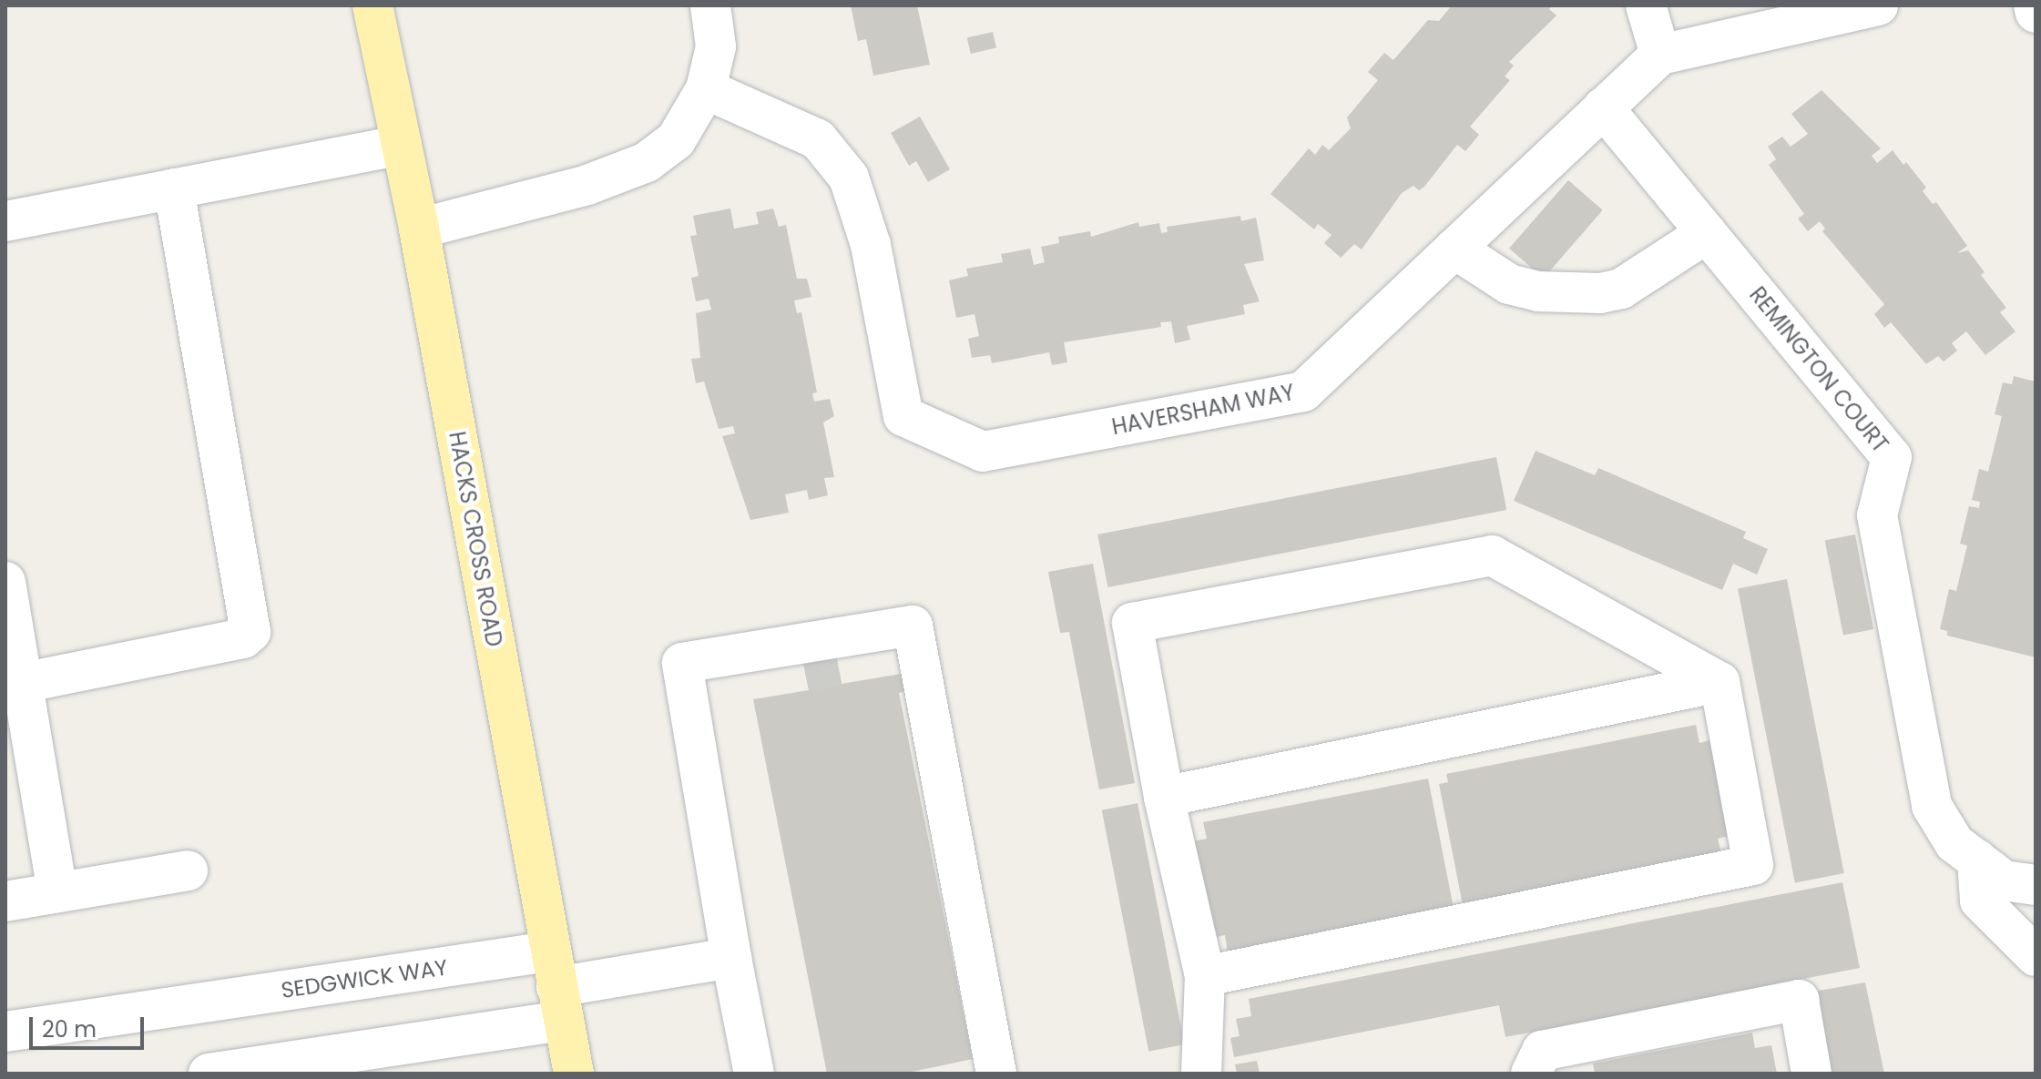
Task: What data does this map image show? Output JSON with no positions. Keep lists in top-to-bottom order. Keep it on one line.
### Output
{"streets":{"main road":["HACKS CROSS ROAD"],"street":["REMINGTON COURT","HAVERSHAM WAY","SEDGWICK WAY"]},"crossings":[["REMINGTON COURT","HAVERSHAM WAY"],["HACKS CROSS ROAD","SEDGWICK WAY"]],"scale_bar":"20 m"}
